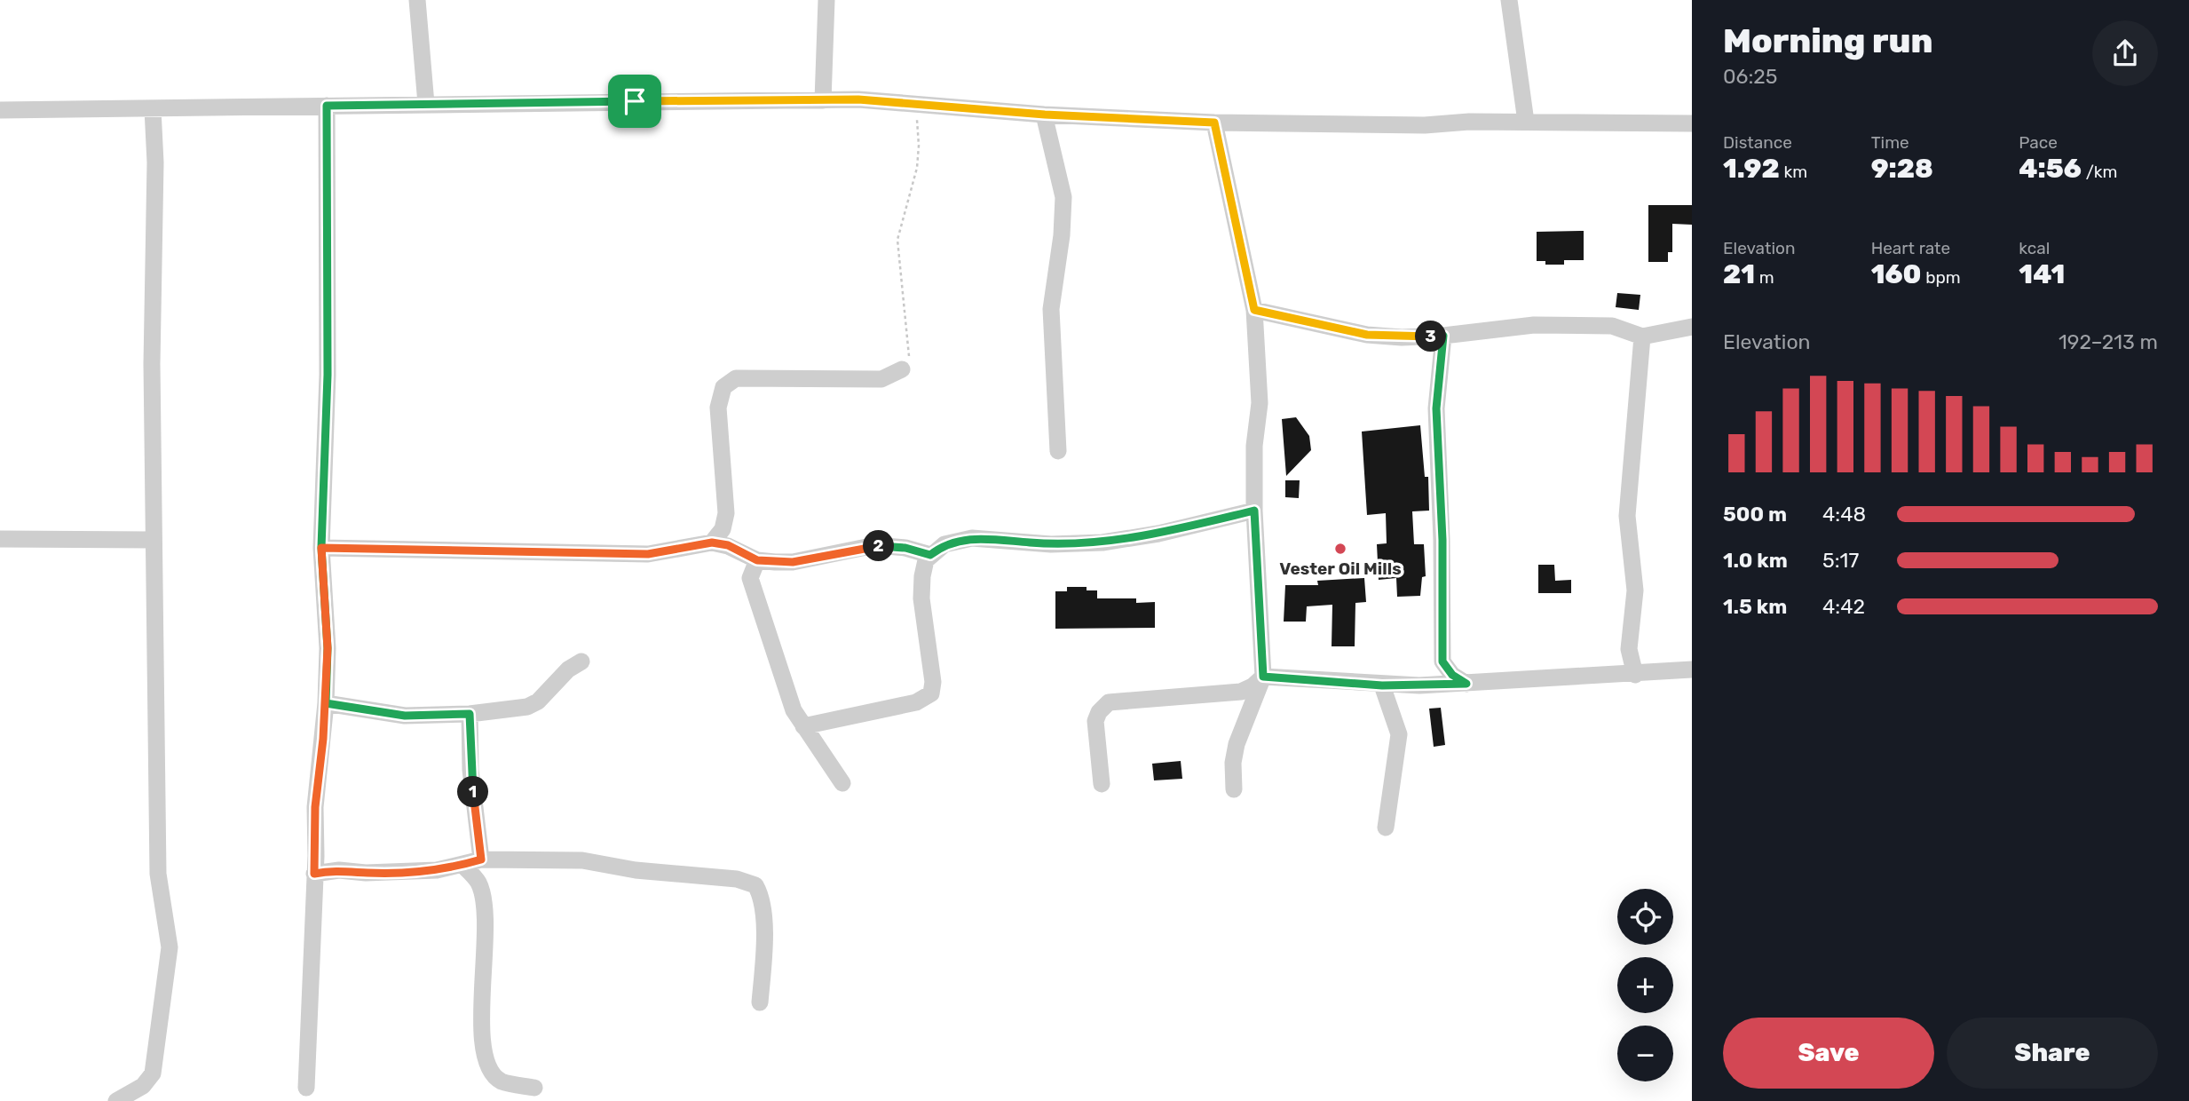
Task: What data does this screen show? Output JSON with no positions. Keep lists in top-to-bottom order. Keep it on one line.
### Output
{"places":["Vester Oil Mills"],"page":{"heading":["Morning run","06:25"],"stats":[["Distance","1.92 km"],["Time","9:28"],["Pace","4:56 /km"],["Elevation","21 m"],["Heart rate","160 bpm"],["kcal","141"]],"chart":["Elevation","192–213 m"],"pins":["3","2","1"],"list":[{"name":"500 m","note":"4:48"},{"name":"1.0 km","note":"5:17"},{"name":"1.5 km","note":"4:42"}],"map_buttons":["+","−"],"buttons":["Save","Share"]}}
